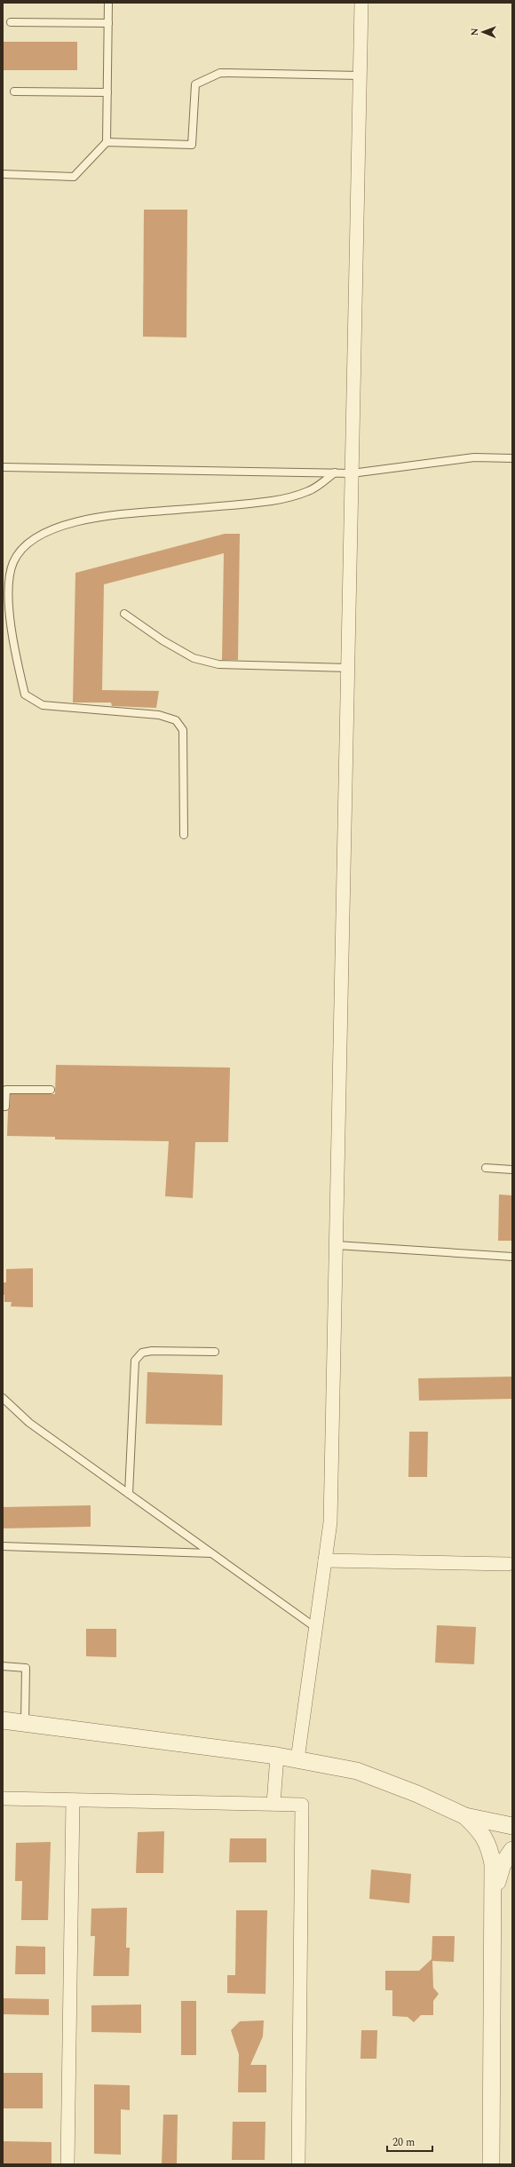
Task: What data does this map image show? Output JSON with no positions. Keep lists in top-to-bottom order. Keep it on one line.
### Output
{"scale_bar":"20 m","north":"left"}
